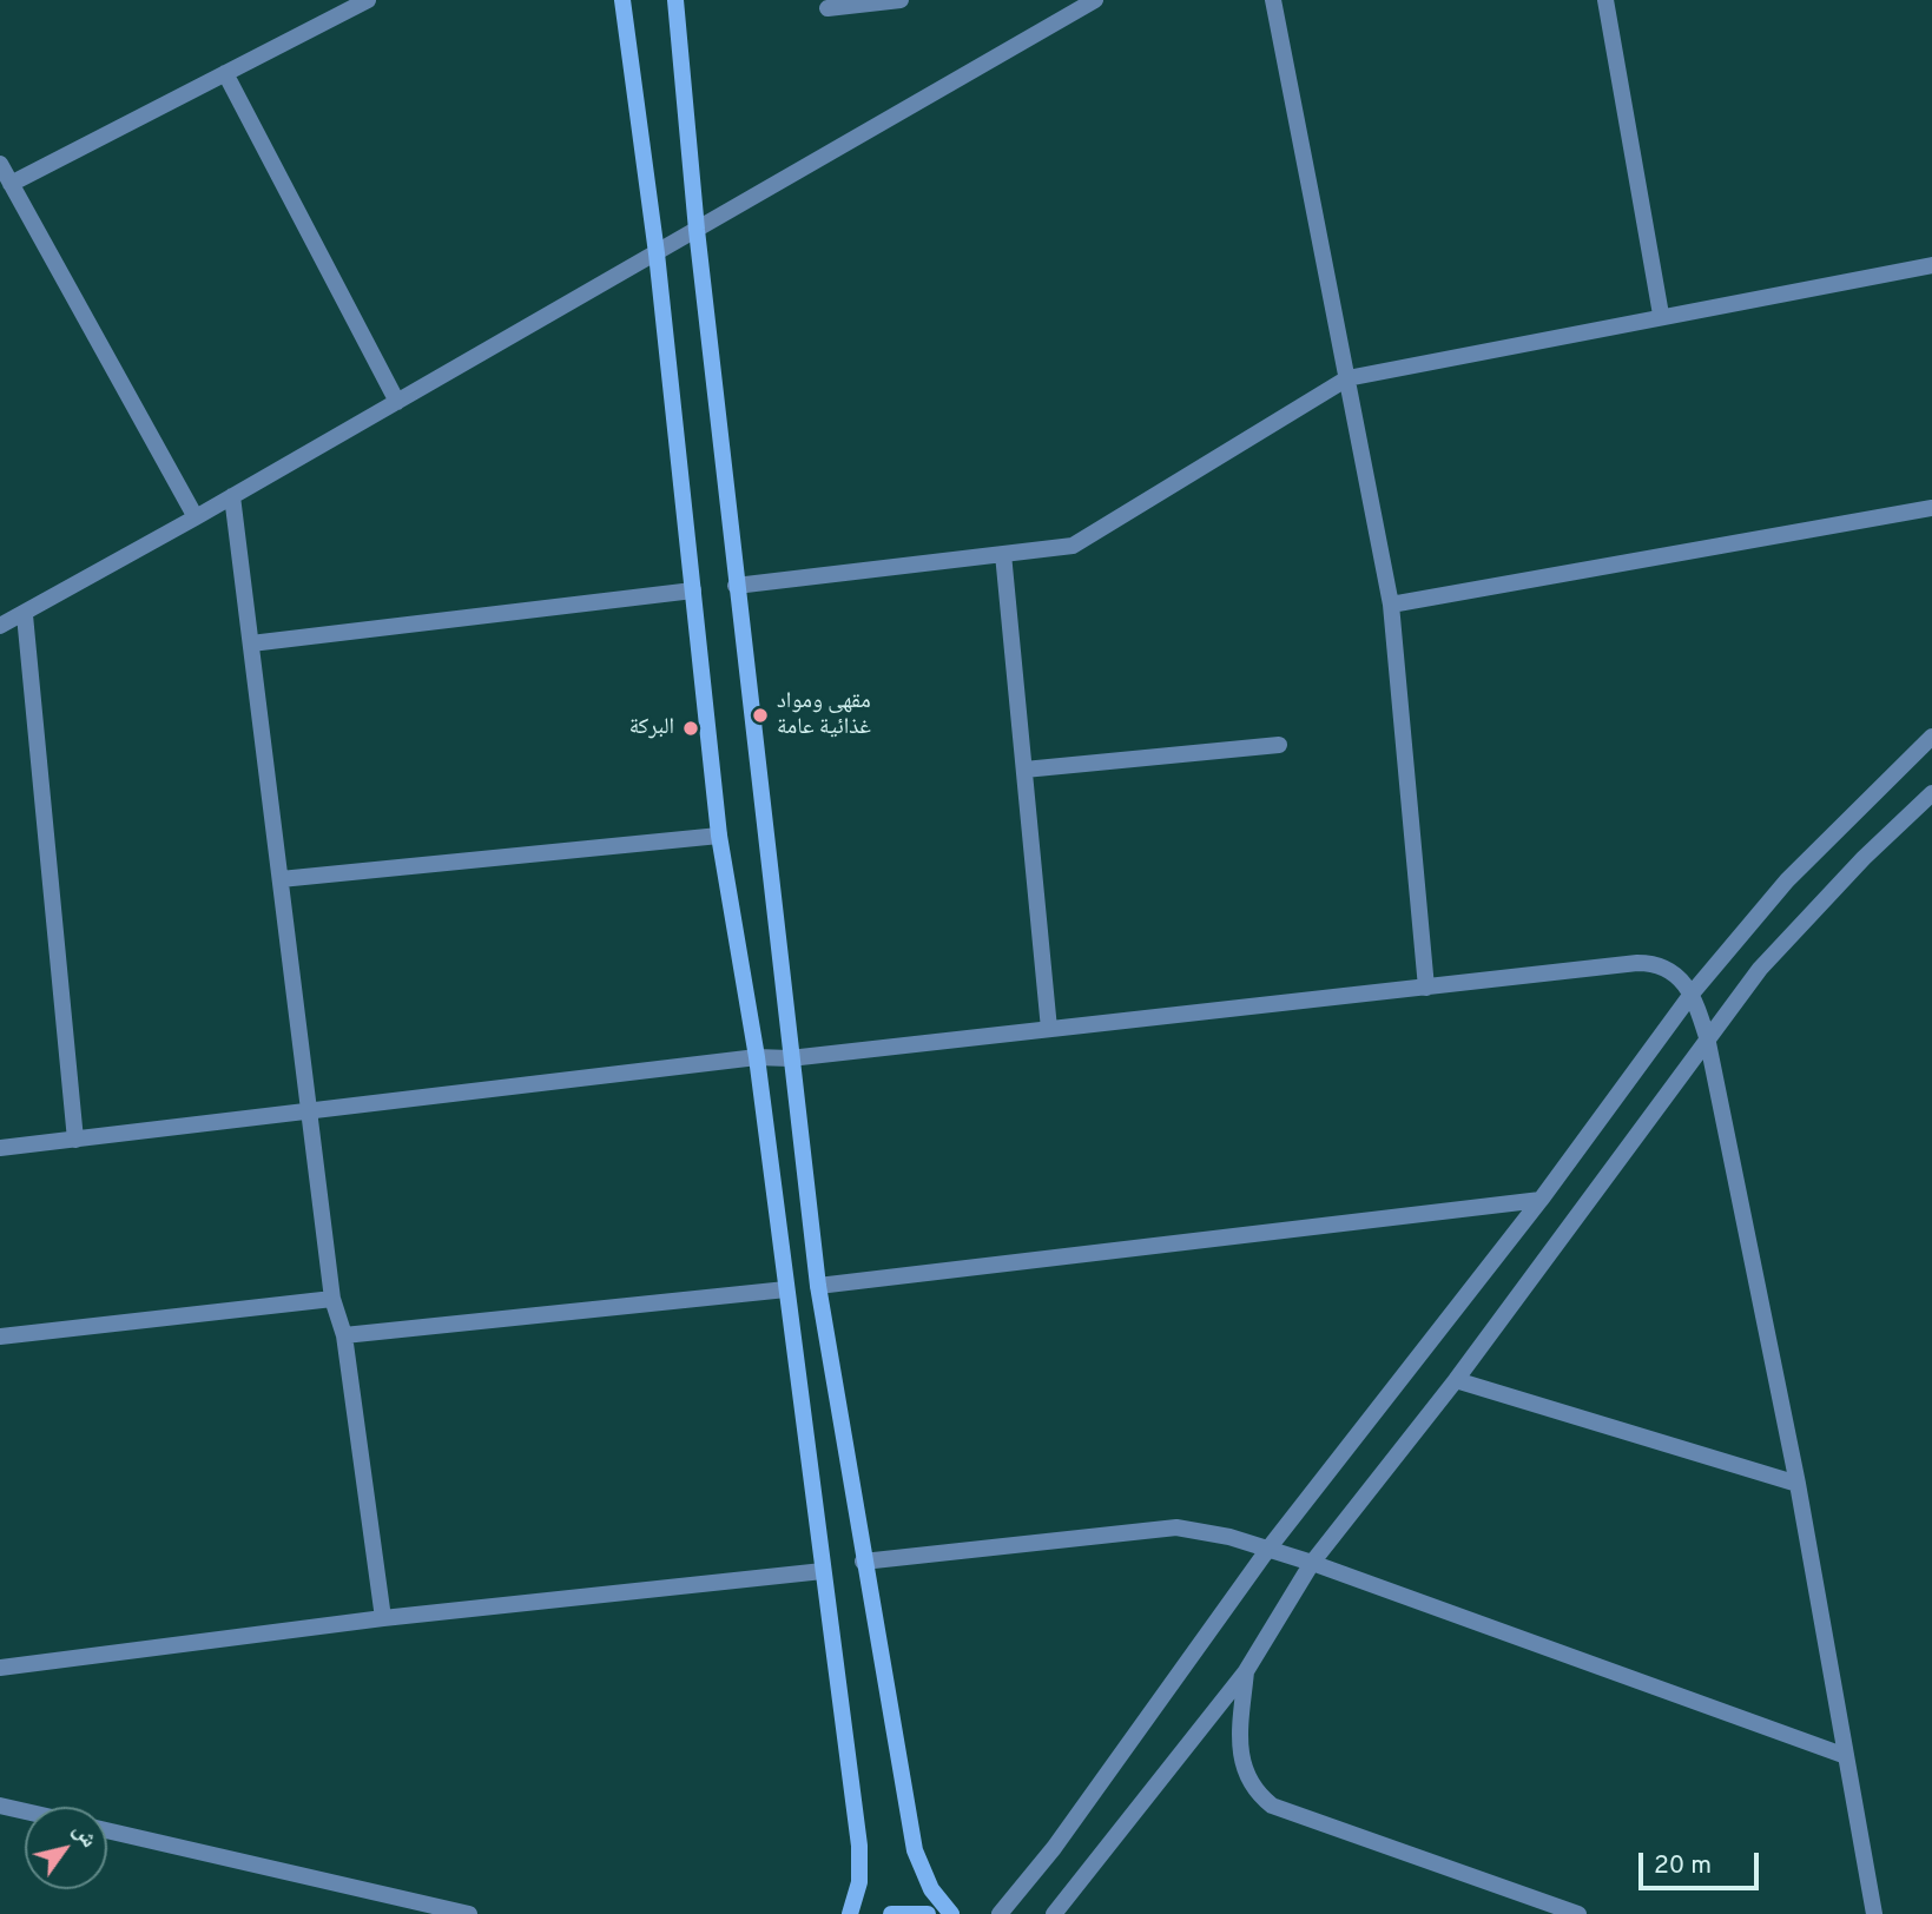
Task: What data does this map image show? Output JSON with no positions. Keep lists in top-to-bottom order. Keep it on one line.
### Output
{"places":["مقهى ومواد غذائية عامة","البركة"],"scale_bar":"20 m","north":"top right"}
